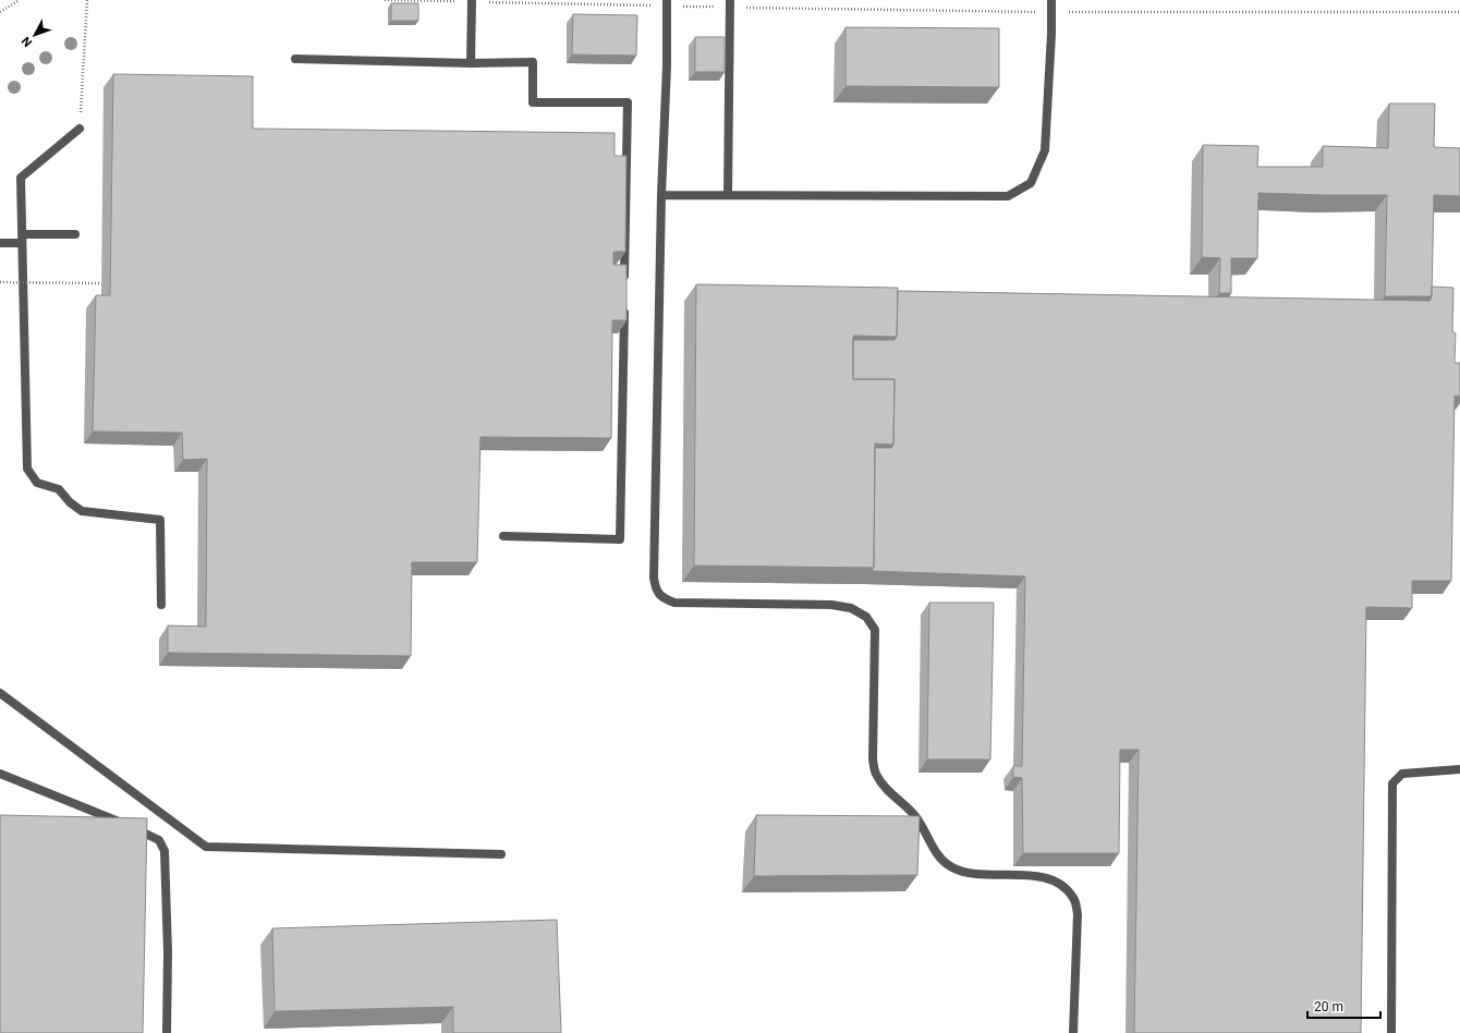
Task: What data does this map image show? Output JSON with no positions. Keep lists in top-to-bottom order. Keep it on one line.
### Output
{"scale_bar":"20 m","north":"bottom left"}
